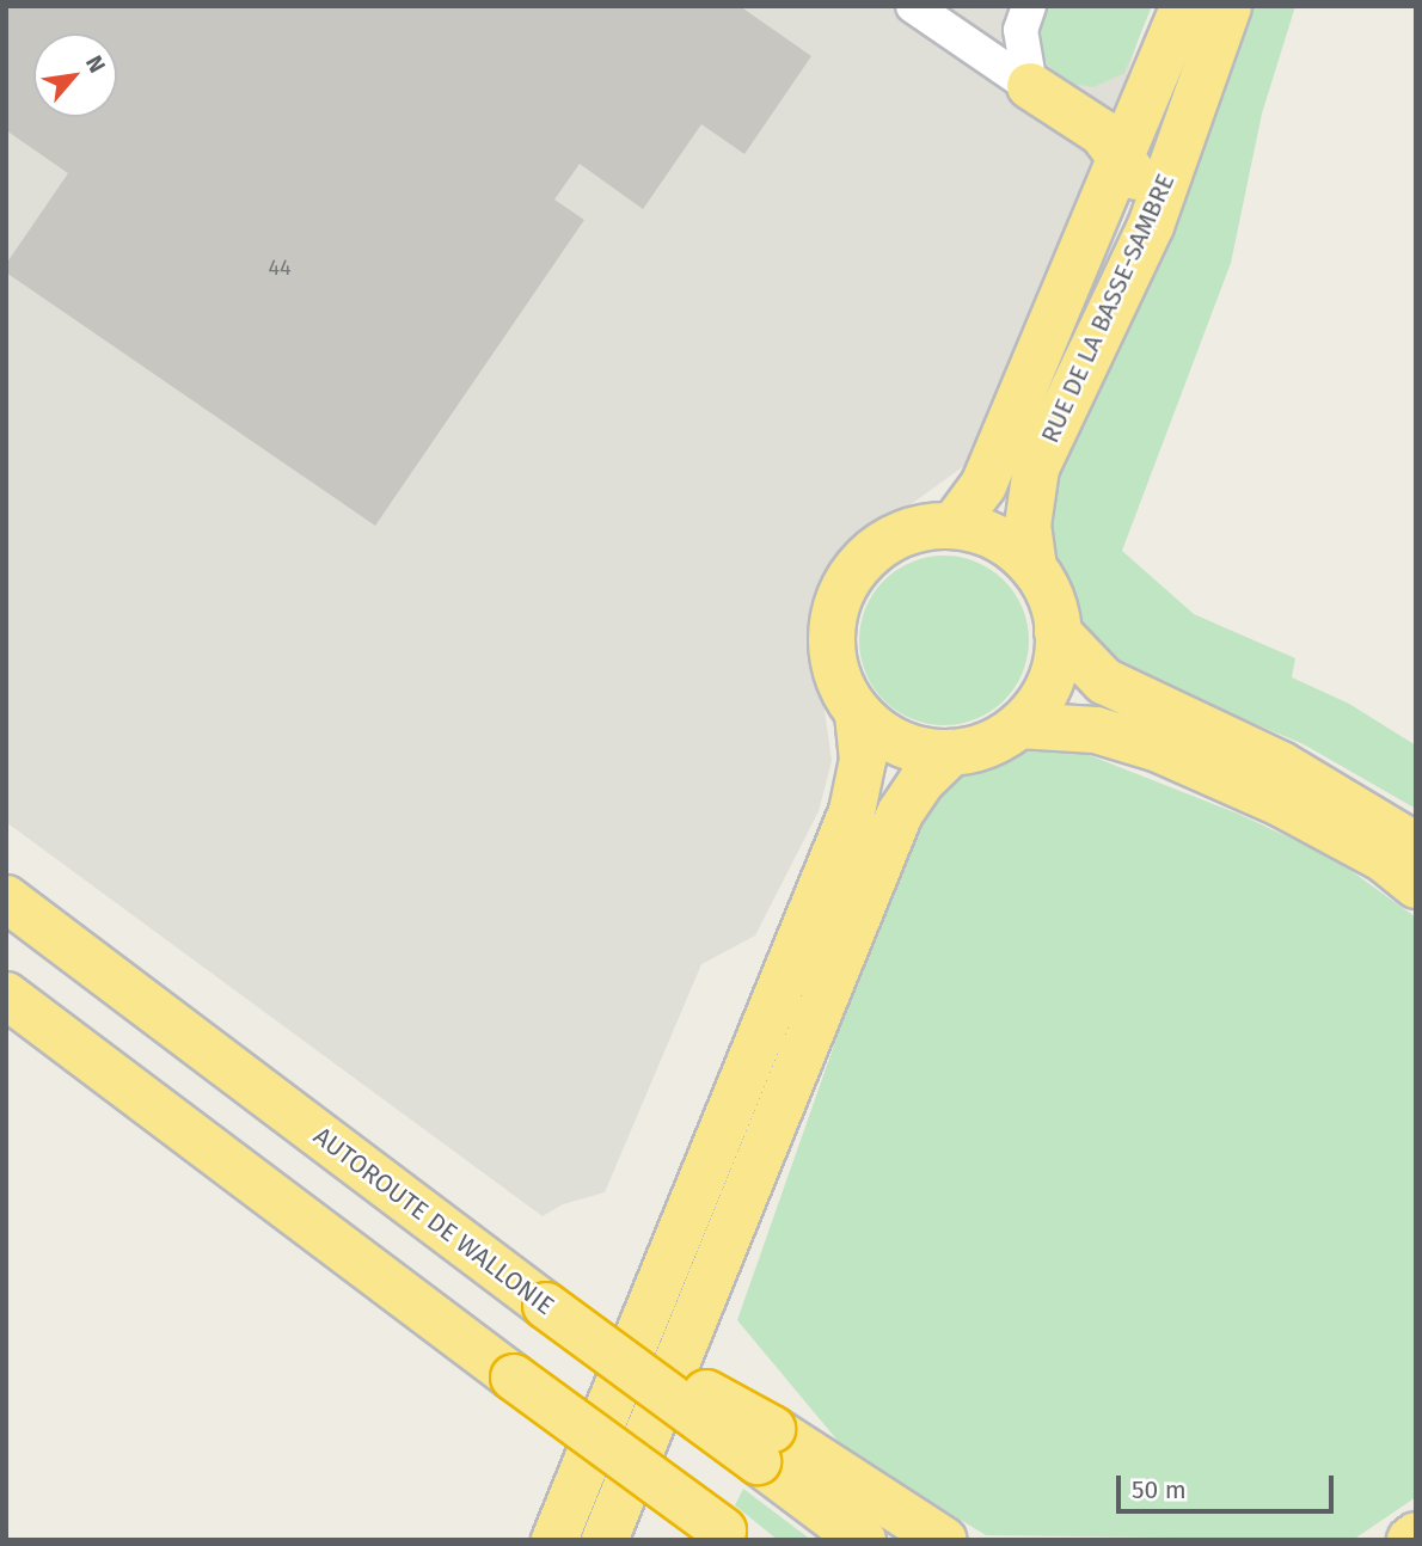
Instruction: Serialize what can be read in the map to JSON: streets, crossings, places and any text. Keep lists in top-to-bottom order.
{
  "streets": {
    "highway": ["RUE DE LA BASSE-SAMBRE", "AUTOROUTE DE WALLONIE"]
  },
  "house_numbers": ["44"],
  "scale_bar": "50 m",
  "north": "top right"
}
